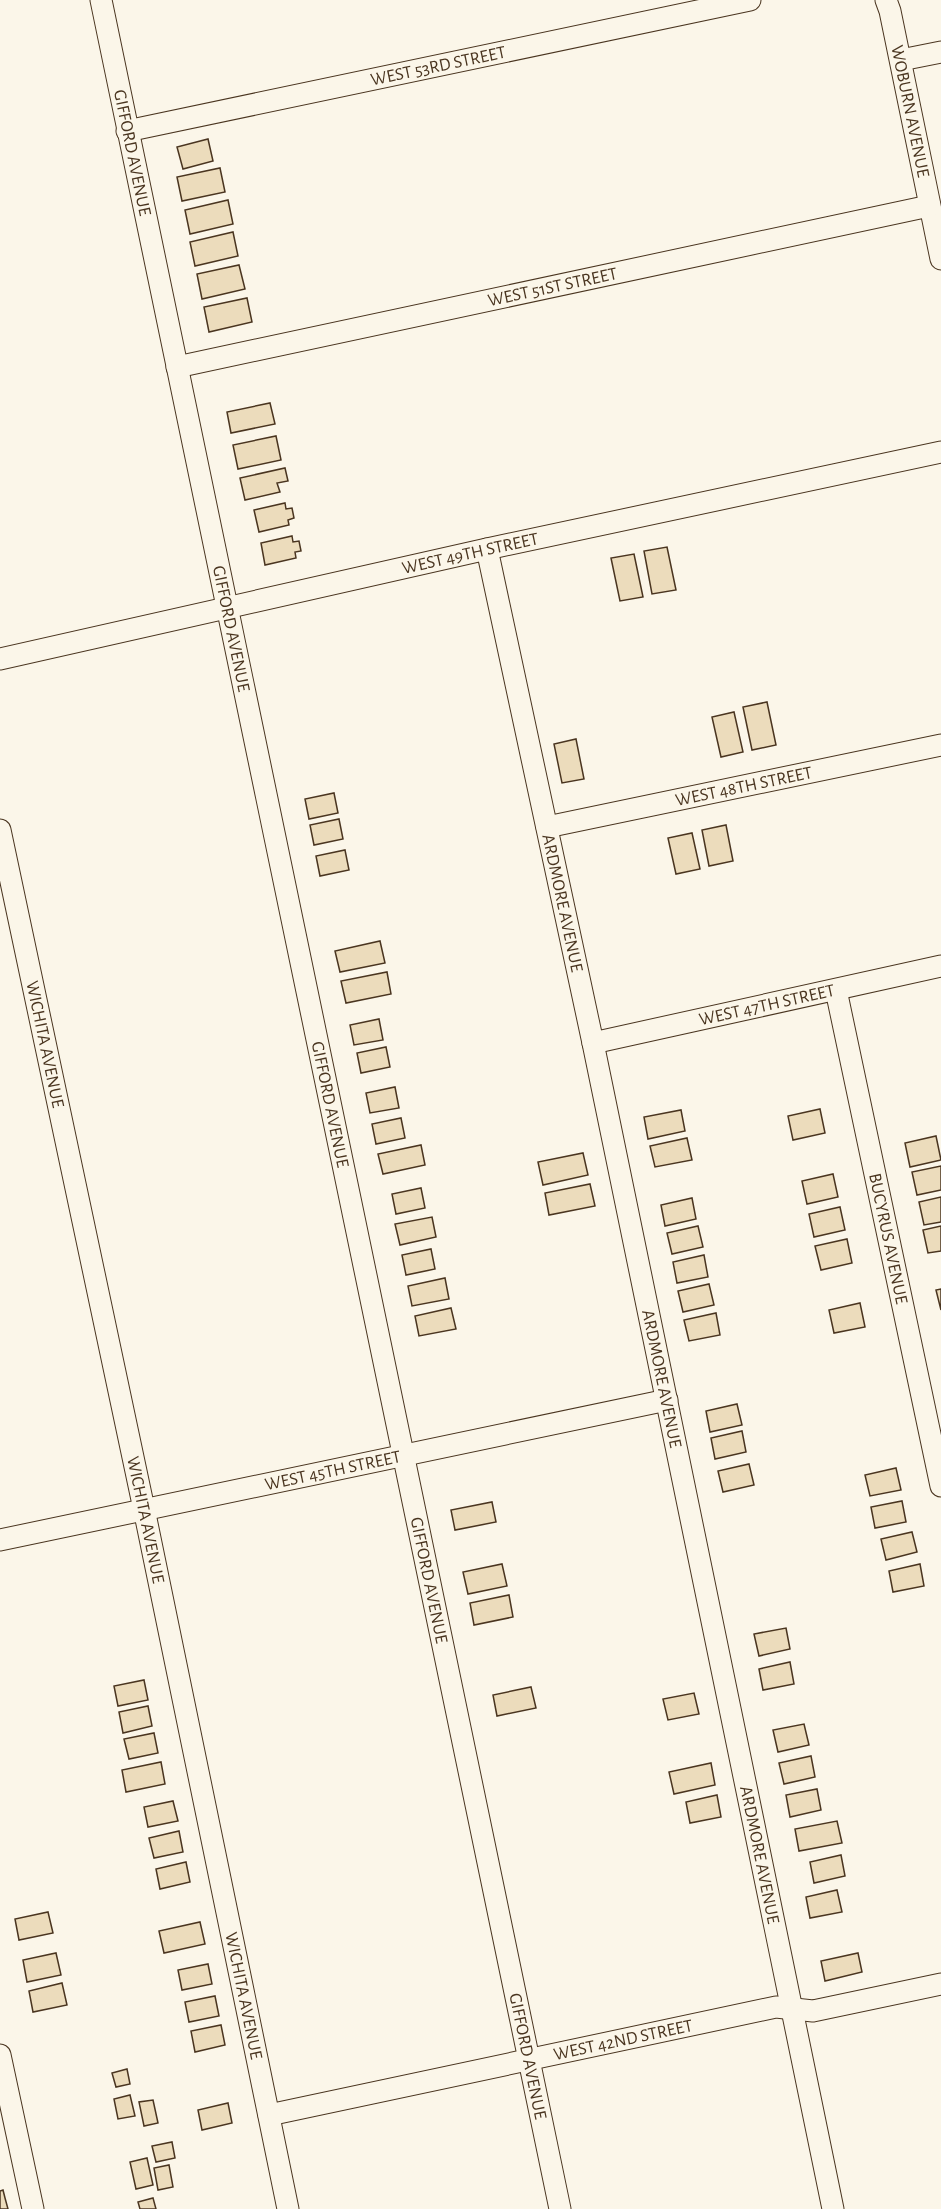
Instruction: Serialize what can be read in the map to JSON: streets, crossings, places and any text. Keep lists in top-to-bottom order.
{
  "streets": {
    "street": [
      "WEST 53RD STREET",
      "WOBURN AVENUE",
      "GIFFORD AVENUE",
      "WEST 51ST STREET",
      "WEST 49TH STREET",
      "WEST 48TH STREET",
      "ARDMORE AVENUE",
      "WEST 47TH STREET",
      "WICHITA AVENUE",
      "BUCYRUS AVENUE",
      "WEST 45TH STREET",
      "WEST 42ND STREET"
    ]
  },
  "crossings": [
    ["WEST 53RD STREET", "GIFFORD AVENUE"],
    ["WOBURN AVENUE", "WEST 51ST STREET"],
    ["GIFFORD AVENUE", "WEST 51ST STREET"],
    ["GIFFORD AVENUE", "WEST 49TH STREET"],
    ["GIFFORD AVENUE", "WEST 45TH STREET"],
    ["GIFFORD AVENUE", "WEST 42ND STREET"],
    ["WEST 49TH STREET", "ARDMORE AVENUE"],
    ["WEST 48TH STREET", "ARDMORE AVENUE"],
    ["ARDMORE AVENUE", "WEST 47TH STREET"],
    ["ARDMORE AVENUE", "WEST 45TH STREET"],
    ["ARDMORE AVENUE", "WEST 42ND STREET"],
    ["WEST 47TH STREET", "BUCYRUS AVENUE"],
    ["WICHITA AVENUE", "WEST 45TH STREET"],
    ["WICHITA AVENUE", "WEST 42ND STREET"]
  ]
}
